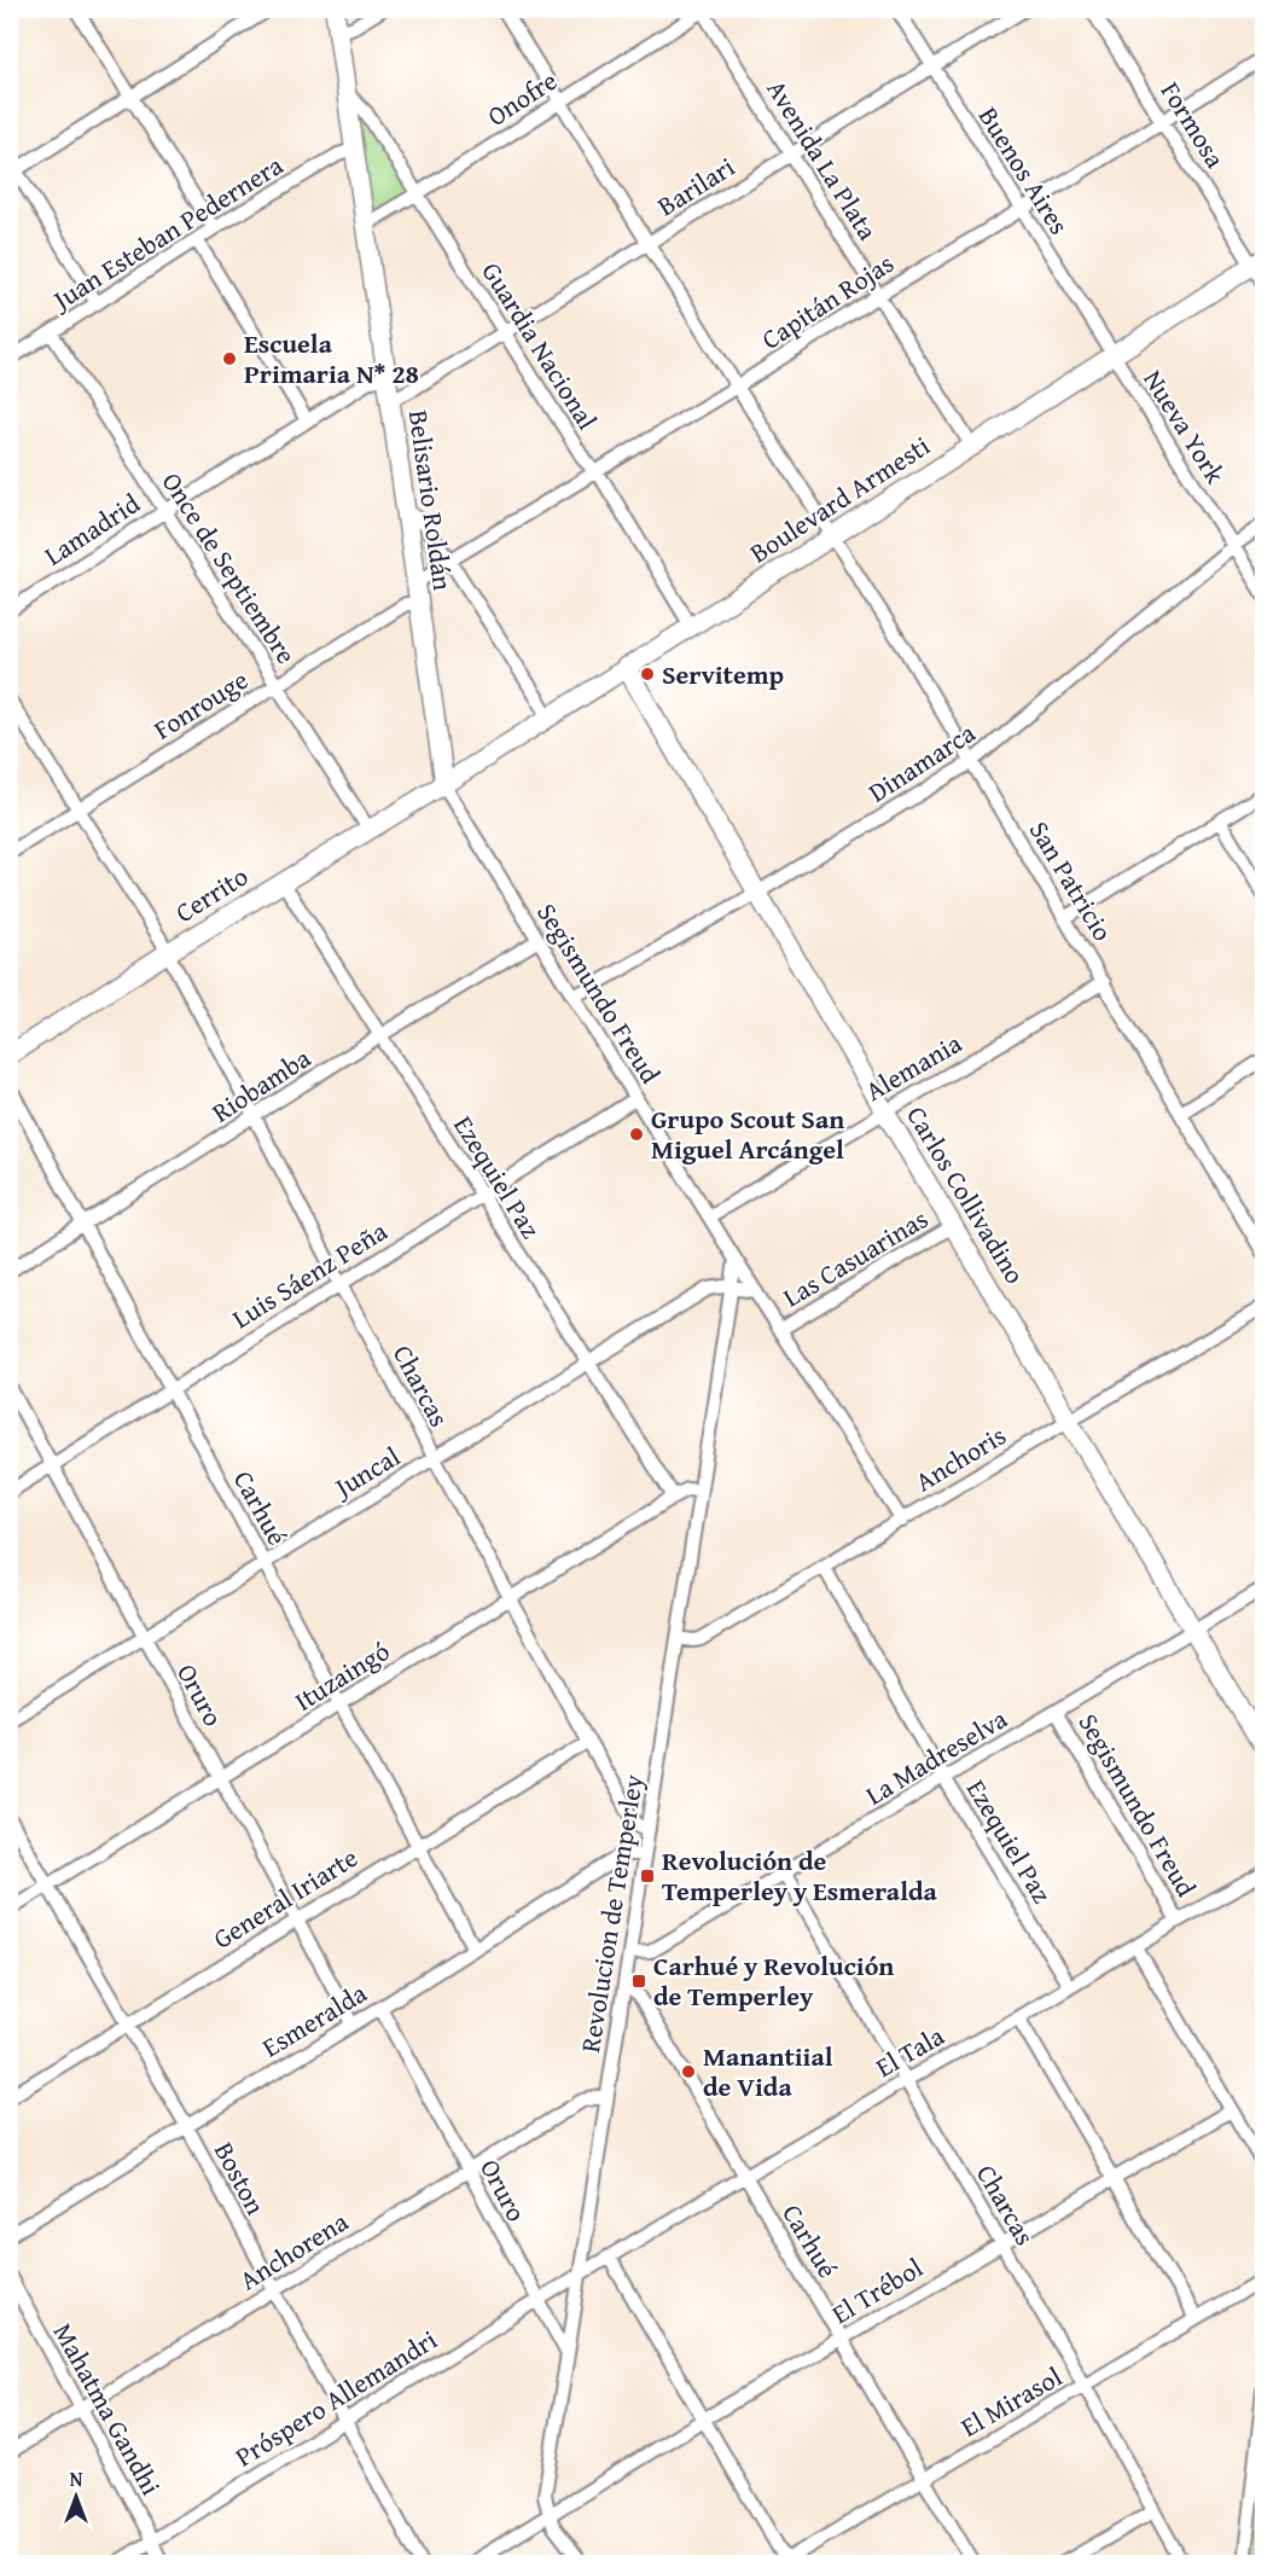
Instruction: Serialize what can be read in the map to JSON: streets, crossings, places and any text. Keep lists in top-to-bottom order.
{
  "streets": {
    "street": [
      "Onofre",
      "Formosa",
      "Avenida La Plata",
      "Buenos Aires",
      "Barilari",
      "Juan Esteban Pedernera",
      "Capitán Rojas",
      "Guardia Nacional",
      "Nueva York",
      "Boulevard Armesti",
      "Belisario Roldán",
      "Lamadrid",
      "Once de Septiembre",
      "Fonrouge",
      "Dinamarca",
      "San Patricio",
      "Cerrito",
      "Segismundo Freud",
      "Alemania",
      "Riobamba",
      "Ezequiel Paz",
      "Carlos Collivadino",
      "Las Casuarinas",
      "Luis Sáenz Peña",
      "Charcas",
      "Anchoris",
      "Juncal",
      "Carhué",
      "Ituzaingó",
      "Oruro",
      "La Madreselva",
      "General Iriarte",
      "Revolucion de Temperley",
      "Esmeralda",
      "El Tala",
      "Boston",
      "Anchorena",
      "El Trébol",
      "Próspero Allemandri",
      "El Mirasol",
      "Mahatma Gandhi"
    ]
  },
  "crossings": [
    ["Onofre", "Avenida La Plata"],
    ["Onofre", "Guardia Nacional"],
    ["Onofre", "Belisario Roldán"],
    ["Onofre", "San Patricio"],
    ["Formosa", "Capitán Rojas"],
    ["Formosa", "Boulevard Armesti"],
    ["Avenida La Plata", "Barilari"],
    ["Avenida La Plata", "Capitán Rojas"],
    ["Avenida La Plata", "Boulevard Armesti"],
    ["Buenos Aires", "Barilari"],
    ["Buenos Aires", "Capitán Rojas"],
    ["Buenos Aires", "Nueva York"],
    ["Buenos Aires", "Boulevard Armesti"],
    ["Barilari", "Guardia Nacional"],
    ["Barilari", "Belisario Roldán"],
    ["Barilari", "San Patricio"],
    ["Juan Esteban Pedernera", "Belisario Roldán"],
    ["Juan Esteban Pedernera", "Once de Septiembre"],
    ["Capitán Rojas", "Guardia Nacional"],
    ["Capitán Rojas", "Belisario Roldán"],
    ["Capitán Rojas", "San Patricio"],
    ["Guardia Nacional", "Boulevard Armesti"],
    ["Guardia Nacional", "Belisario Roldán"],
    ["Nueva York", "Boulevard Armesti"],
    ["Nueva York", "Dinamarca"],
    ["Boulevard Armesti", "Belisario Roldán"],
    ["Boulevard Armesti", "San Patricio"],
    ["Boulevard Armesti", "Cerrito"],
    ["Boulevard Armesti", "Segismundo Freud"],
    ["Boulevard Armesti", "Carlos Collivadino"],
    ["Belisario Roldán", "Lamadrid"],
    ["Belisario Roldán", "Fonrouge"],
    ["Belisario Roldán", "Cerrito"],
    ["Belisario Roldán", "Segismundo Freud"],
    ["Lamadrid", "Once de Septiembre"],
    ["Once de Septiembre", "Fonrouge"],
    ["Once de Septiembre", "Cerrito"],
    ["Fonrouge", "Charcas"],
    ["Dinamarca", "San Patricio"],
    ["Dinamarca", "Segismundo Freud"],
    ["Dinamarca", "Carlos Collivadino"],
    ["San Patricio", "Alemania"],
    ["Cerrito", "Segismundo Freud"],
    ["Cerrito", "Ezequiel Paz"],
    ["Cerrito", "Charcas"],
    ["Segismundo Freud", "Alemania"],
    ["Segismundo Freud", "Riobamba"],
    ["Segismundo Freud", "Las Casuarinas"],
    ["Segismundo Freud", "Luis Sáenz Peña"],
    ["Segismundo Freud", "Anchoris"],
    ["Segismundo Freud", "Juncal"],
    ["Segismundo Freud", "La Madreselva"],
    ["Segismundo Freud", "Revolucion de Temperley"],
    ["Segismundo Freud", "El Tala"],
    ["Alemania", "Carlos Collivadino"],
    ["Riobamba", "Ezequiel Paz"],
    ["Riobamba", "Charcas"],
    ["Riobamba", "Carhué"],
    ["Ezequiel Paz", "Luis Sáenz Peña"],
    ["Ezequiel Paz", "Anchoris"],
    ["Ezequiel Paz", "Juncal"],
    ["Ezequiel Paz", "Ituzaingó"],
    ["Ezequiel Paz", "La Madreselva"],
    ["Ezequiel Paz", "El Tala"],
    ["Carlos Collivadino", "Las Casuarinas"],
    ["Carlos Collivadino", "Anchoris"],
    ["Carlos Collivadino", "La Madreselva"],
    ["Luis Sáenz Peña", "Charcas"],
    ["Luis Sáenz Peña", "Carhué"],
    ["Luis Sáenz Peña", "Oruro"],
    ["Charcas", "Juncal"],
    ["Charcas", "Ituzaingó"],
    ["Charcas", "La Madreselva"],
    ["Charcas", "General Iriarte"],
    ["Charcas", "Revolucion de Temperley"],
    ["Charcas", "El Tala"],
    ["Charcas", "El Trébol"],
    ["Charcas", "El Mirasol"],
    ["Anchoris", "Revolucion de Temperley"],
    ["Juncal", "Carhué"],
    ["Juncal", "Oruro"],
    ["Juncal", "Revolucion de Temperley"],
    ["Carhué", "Ituzaingó"],
    ["Carhué", "General Iriarte"],
    ["Carhué", "Revolucion de Temperley"],
    ["Carhué", "Esmeralda"],
    ["Carhué", "El Tala"],
    ["Carhué", "El Trébol"],
    ["Carhué", "El Mirasol"],
    ["Ituzaingó", "Oruro"],
    ["Ituzaingó", "Revolucion de Temperley"],
    ["Ituzaingó", "Boston"],
    ["Oruro", "General Iriarte"],
    ["Oruro", "Revolucion de Temperley"],
    ["Oruro", "Esmeralda"],
    ["Oruro", "Anchorena"],
    ["Oruro", "Próspero Allemandri"],
    ["La Madreselva", "Revolucion de Temperley"],
    ["General Iriarte", "Boston"],
    ["Revolucion de Temperley", "Esmeralda"],
    ["Revolucion de Temperley", "El Tala"],
    ["Revolucion de Temperley", "Anchorena"],
    ["Revolucion de Temperley", "El Trébol"],
    ["Revolucion de Temperley", "Próspero Allemandri"],
    ["Esmeralda", "Boston"],
    ["El Tala", "Próspero Allemandri"],
    ["Boston", "Anchorena"],
    ["Boston", "Próspero Allemandri"],
    ["Anchorena", "Mahatma Gandhi"],
    ["Próspero Allemandri", "Mahatma Gandhi"]
  ],
  "places": {
    "other": [
      "Escuela Primaria N* 28",
      "Servitemp",
      "Grupo Scout San Miguel Arcángel",
      "Manantiial de Vida"
    ],
    "transit": ["Revolución de Temperley y Esmeralda", "Carhué y Revolución de Temperley"]
  },
  "north": "top"
}
